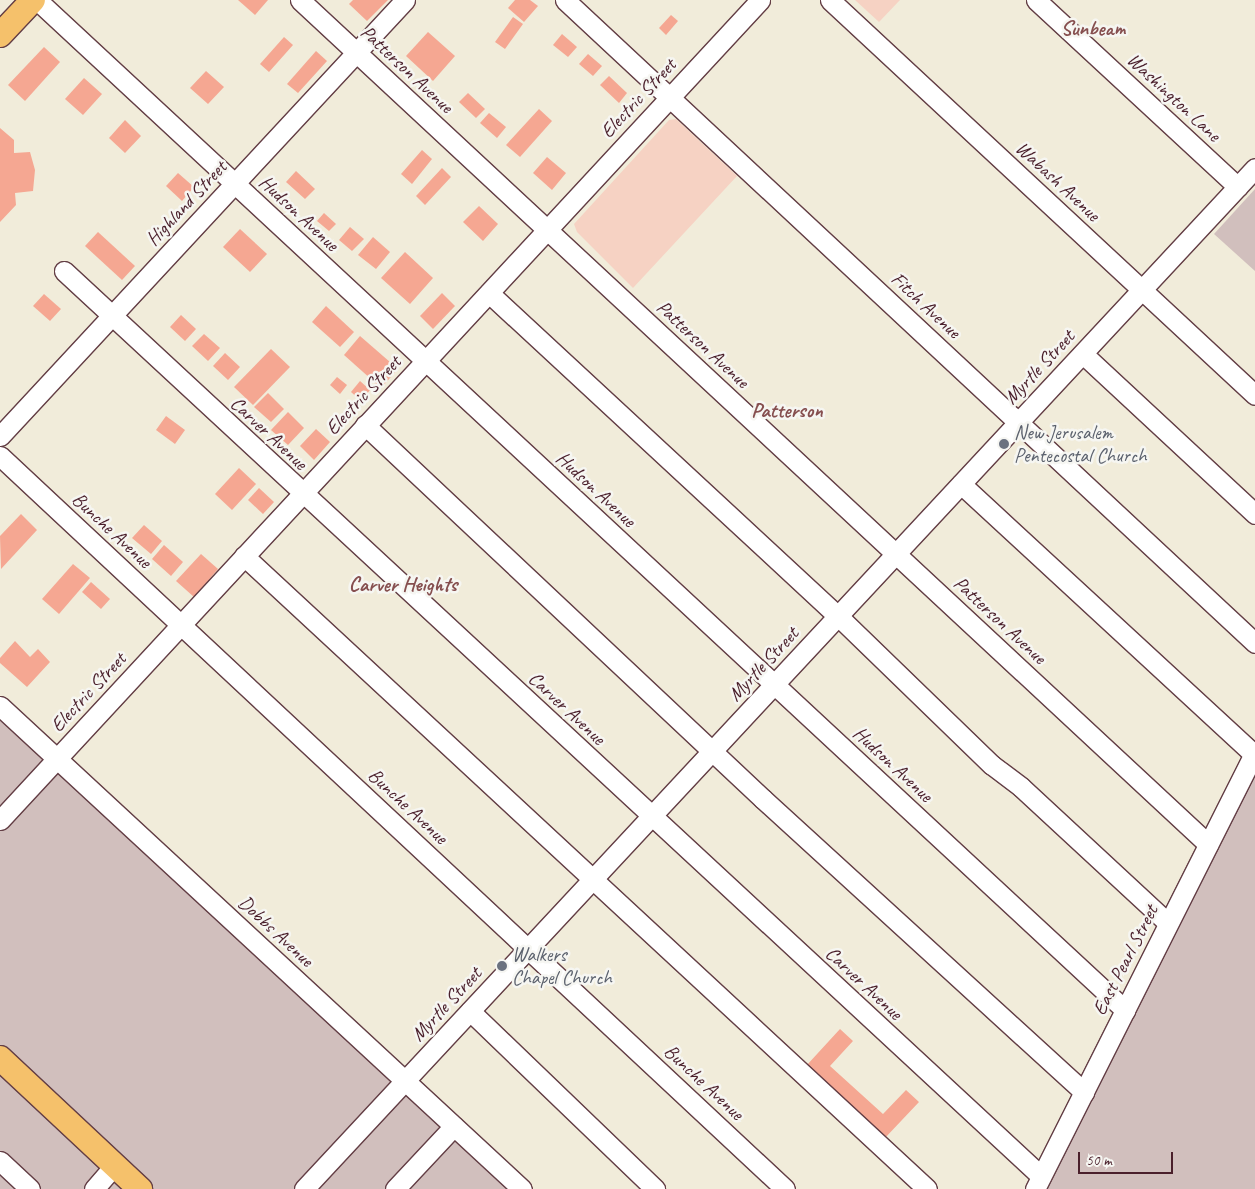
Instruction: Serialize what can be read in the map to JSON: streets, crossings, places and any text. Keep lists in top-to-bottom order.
{
  "streets": {
    "street": [
      "Patterson Avenue",
      "Washington Lane",
      "Electric Street",
      "Wabash Avenue",
      "Highland Street",
      "Hudson Avenue",
      "Fitch Avenue",
      "Myrtle Street",
      "Carver Avenue",
      "Bunche Avenue",
      "Dobbs Avenue",
      "East Pearl Street"
    ]
  },
  "crossings": [
    ["Patterson Avenue", "Electric Street"],
    ["Patterson Avenue", "Highland Street"],
    ["Patterson Avenue", "Myrtle Street"],
    ["Patterson Avenue", "East Pearl Street"],
    ["Washington Lane", "Myrtle Street"],
    ["Electric Street", "Hudson Avenue"],
    ["Electric Street", "Fitch Avenue"],
    ["Electric Street", "Carver Avenue"],
    ["Electric Street", "Bunche Avenue"],
    ["Electric Street", "Dobbs Avenue"],
    ["Wabash Avenue", "Myrtle Street"],
    ["Highland Street", "Hudson Avenue"],
    ["Highland Street", "Carver Avenue"],
    ["Hudson Avenue", "Myrtle Street"],
    ["Hudson Avenue", "East Pearl Street"],
    ["Fitch Avenue", "Myrtle Street"],
    ["Myrtle Street", "Carver Avenue"],
    ["Myrtle Street", "Bunche Avenue"],
    ["Myrtle Street", "Dobbs Avenue"],
    ["Carver Avenue", "East Pearl Street"]
  ],
  "districts": ["Sunbeam", "Patterson", "Carver Heights"],
  "places": ["New Jerusalem Pentecostal Church", "Walkers Chapel Church"],
  "scale_bar": "50 m"
}
